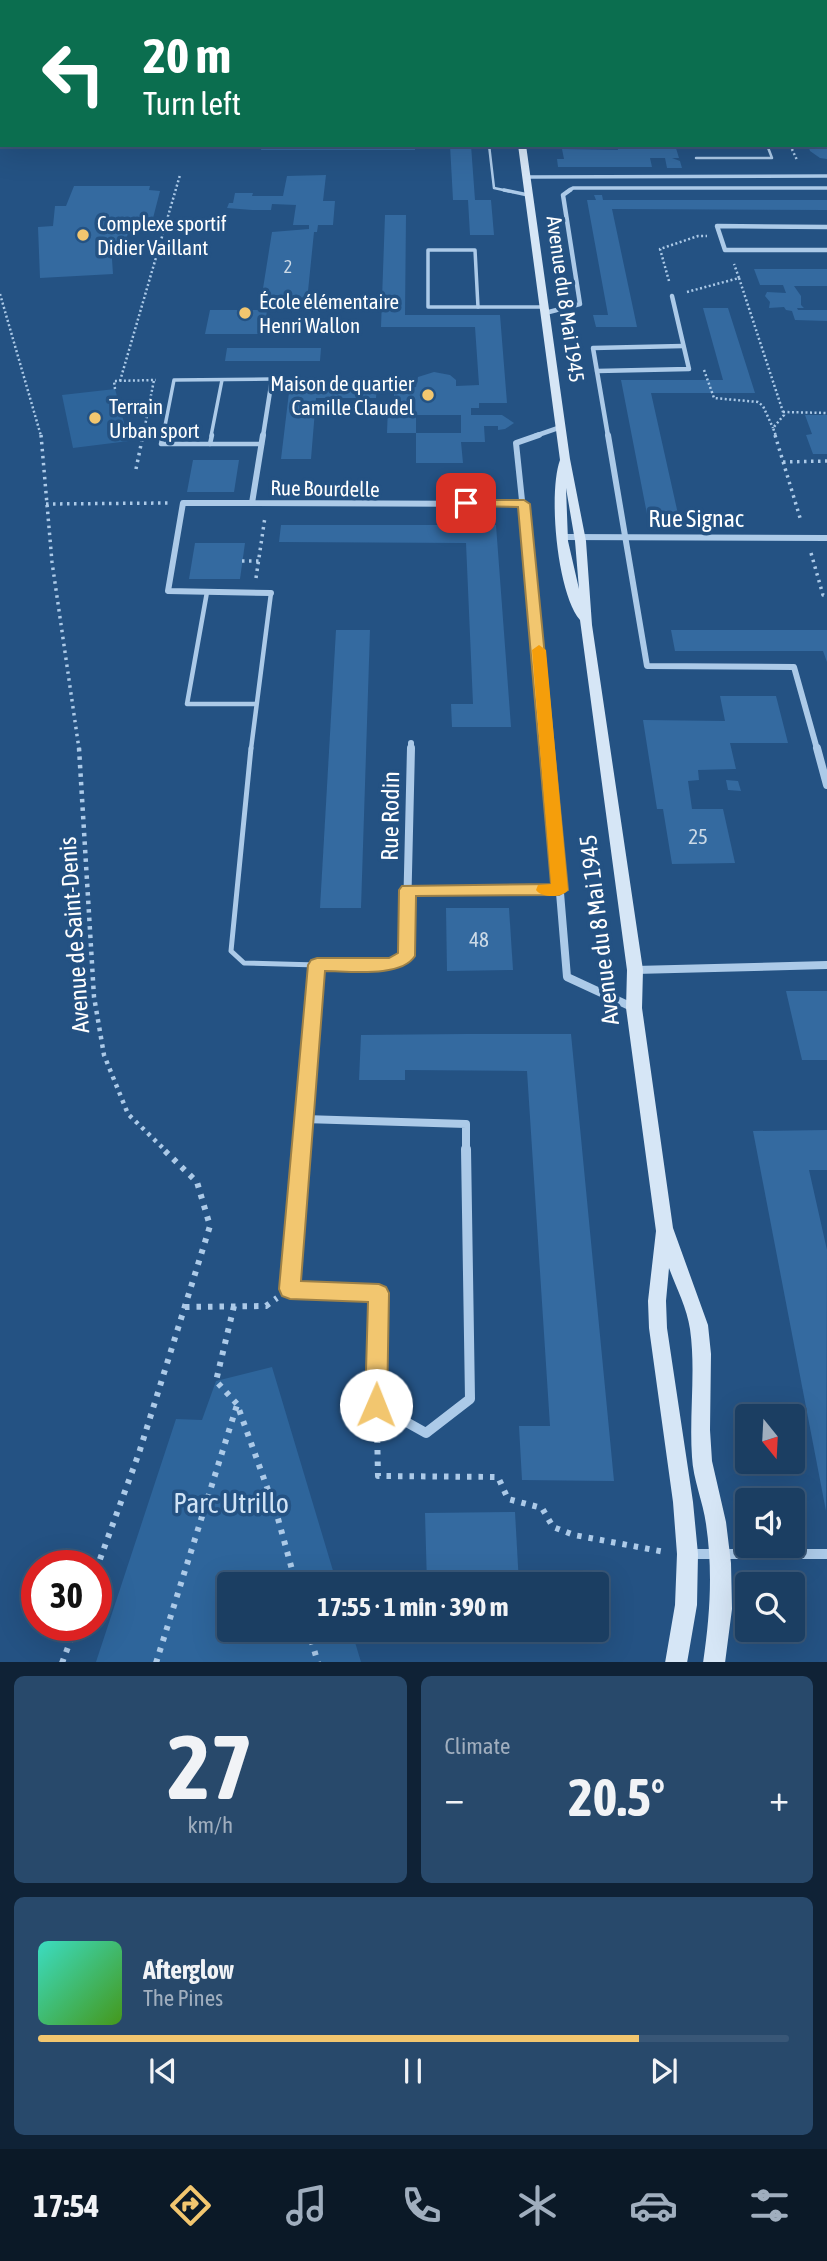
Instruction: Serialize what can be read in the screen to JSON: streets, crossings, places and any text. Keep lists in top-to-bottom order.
{
  "streets": {
    "main road": ["Avenue du 8 Mai 1945"],
    "street": ["Rue Bourdelle", "Rue Signac", "Rue Rodin"],
    "path": ["Avenue de Saint-Denis"]
  },
  "crossings": [
    ["Avenue du 8 Mai 1945", "Rue Signac"]
  ],
  "parks": ["Parc Utrillo"],
  "places": [
    "Complexe sportif Didier Vaillant",
    "École élémentaire Henri Wallon",
    "Maison de quartier Camille Claudel",
    "Terrain Urban sport"
  ],
  "house_numbers": ["2", "25", "48"],
  "north": "bottom",
  "page": {
    "turn": ["20 m", "Turn left"],
    "limit": "30",
    "trip": "17:55 · 1 min · 390 m",
    "tile": [
      ["27", "km/h"],
      "Climate"
    ],
    "heat": ["−", "20.5°", "+"],
    "song": ["Afterglow", "The Pines"],
    "tabs": "17:54"
  }
}
